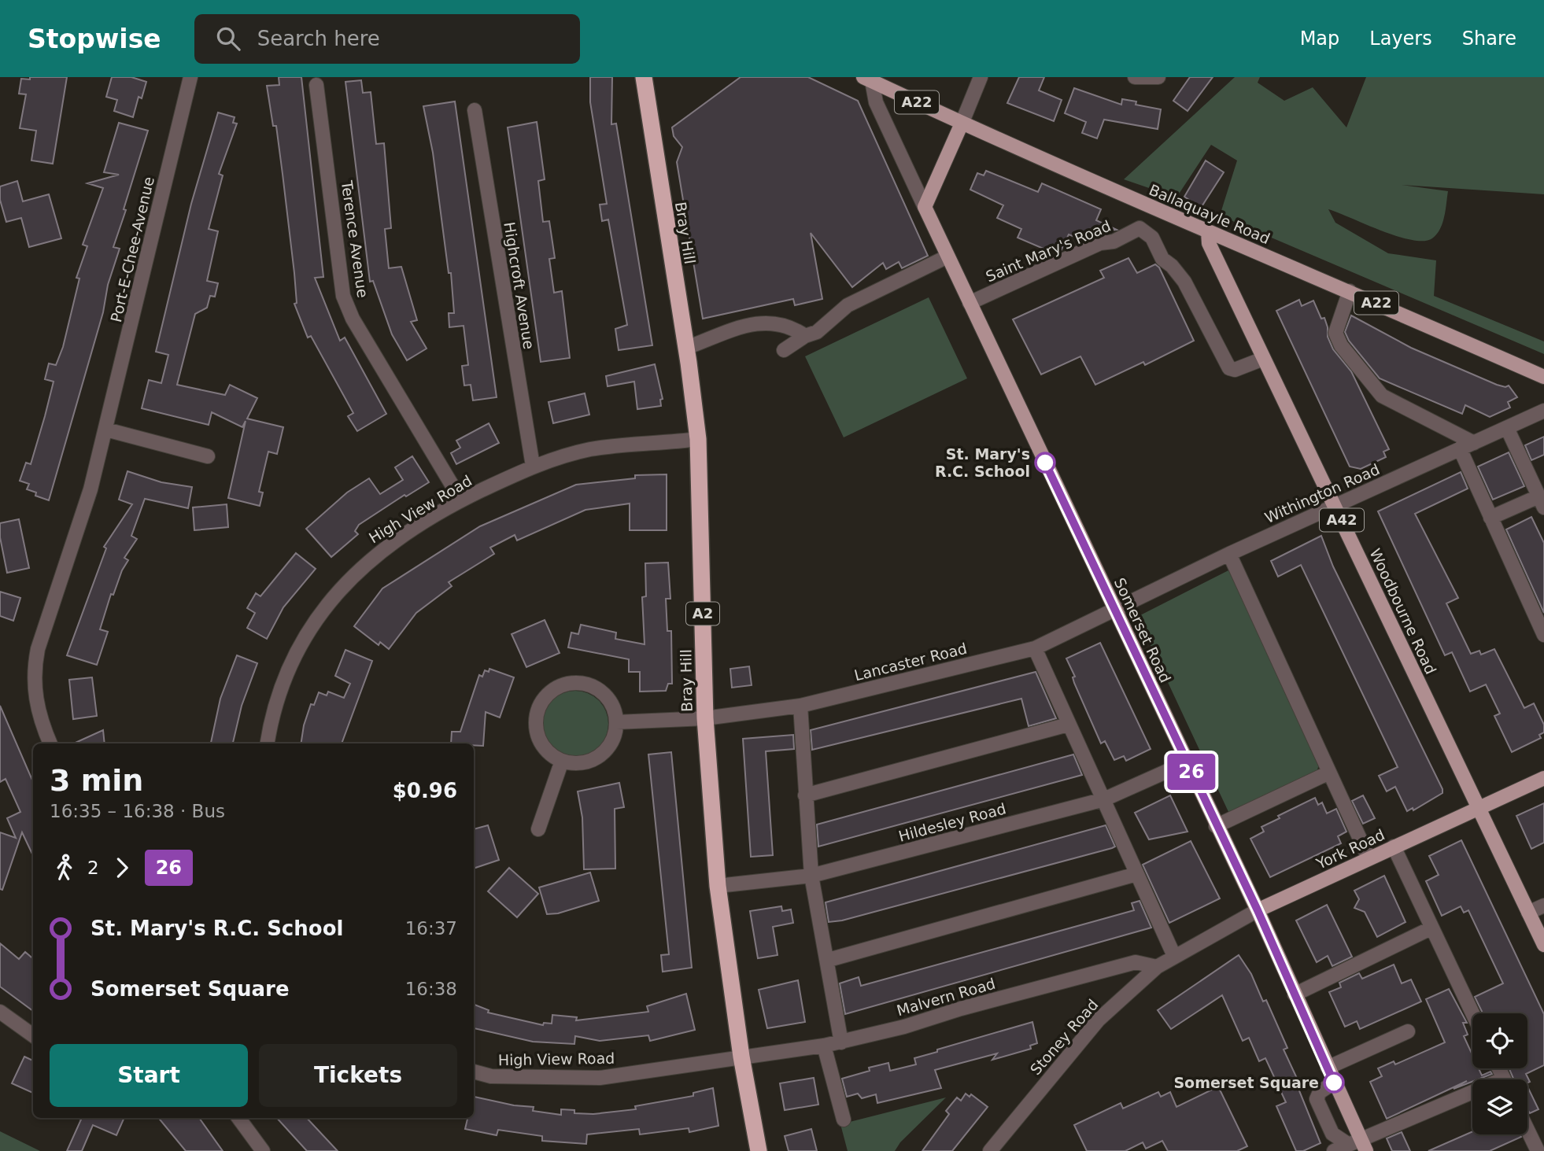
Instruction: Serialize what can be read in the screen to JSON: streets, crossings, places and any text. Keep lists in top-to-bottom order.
{
  "streets": {
    "highway": ["Bray Hill", "A2"],
    "main road": [
      "A22",
      "Ballaquayle Road",
      "A42",
      "Woodbourne Road",
      "Somerset Road",
      "York Road"
    ],
    "street": [
      "Terence Avenue",
      "Port-E-Chee-Avenue",
      "Saint Mary's Road",
      "Highcroft Avenue",
      "Withington Road",
      "High View Road",
      "Lancaster Road",
      "Hildesley Road",
      "Malvern Road",
      "Stoney Road"
    ]
  },
  "crossings": [
    ["Ballaquayle Road", "Woodbourne Road"],
    ["Bray Hill", "High View Road"],
    ["Bray Hill", "Lancaster Road"],
    ["Bray Hill", "Hildesley Road"],
    ["Bray Hill", "Malvern Road"],
    ["Terence Avenue", "High View Road"],
    ["Saint Mary's Road", "Woodbourne Road"],
    ["Saint Mary's Road", "Somerset Road"],
    ["Highcroft Avenue", "High View Road"],
    ["Withington Road", "Woodbourne Road"],
    ["Withington Road", "Somerset Road"],
    ["Withington Road", "Lancaster Road"],
    ["High View Road", "Malvern Road"],
    ["Woodbourne Road", "York Road"],
    ["Somerset Road", "Lancaster Road"],
    ["Somerset Road", "Hildesley Road"],
    ["Somerset Road", "York Road"],
    ["York Road", "Stoney Road"],
    ["Malvern Road", "Stoney Road"]
  ],
  "places": ["St. Mary's R.C. School", "Somerset Square"],
  "lines": ["bus line 26"],
  "page": {
    "header": "Stopwise",
    "search": "Search here",
    "nav": ["Map", "Layers", "Share"],
    "on_map": "26",
    "heading": ["3 min", "16:35 – 16:38 · Bus", "$0.96"],
    "legs": ["2", "26"],
    "list": [
      {
        "name": "St. Mary's R.C. School",
        "value": "16:37"
      },
      {
        "name": "Somerset Square",
        "value": "16:38"
      }
    ],
    "buttons": ["Start", "Tickets"]
  }
}
